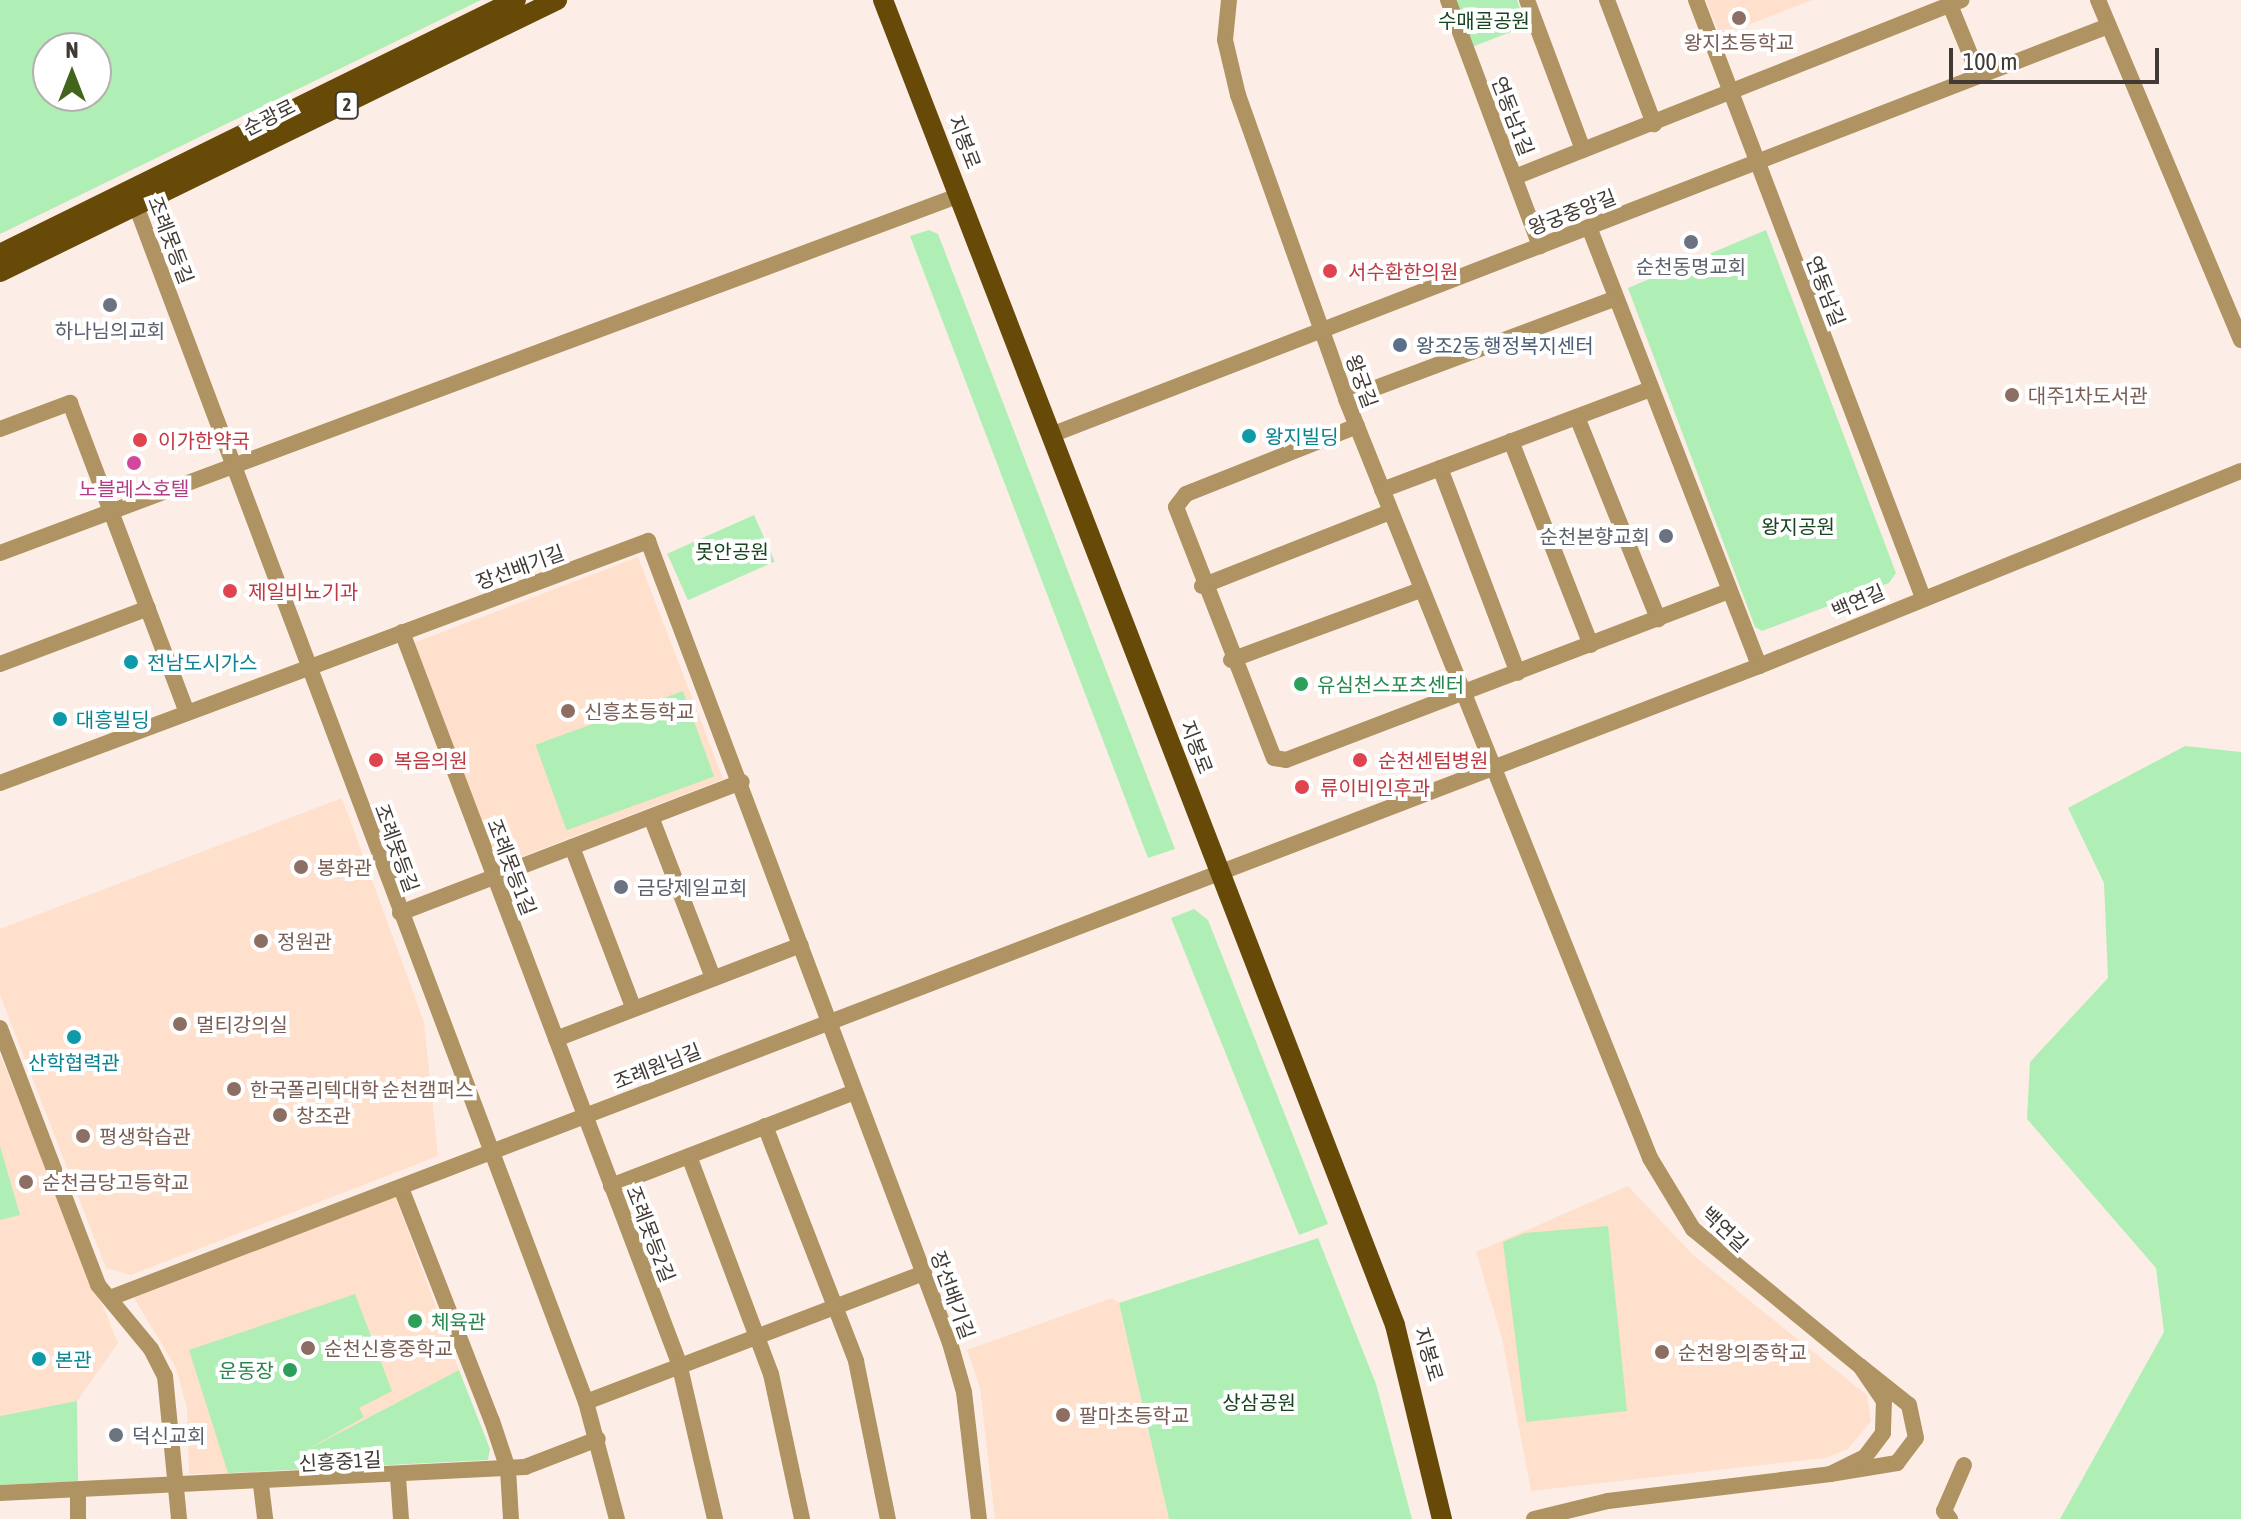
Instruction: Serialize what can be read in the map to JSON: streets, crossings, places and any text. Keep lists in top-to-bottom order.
{
  "streets": {
    "main road": ["2", "순광로", "지봉로"],
    "street": [
      "연동남1길",
      "왕궁중앙길",
      "조례못등길",
      "연동남길",
      "왕궁길",
      "장선배기길",
      "백연길",
      "조례못등1길",
      "조례원님길",
      "조례못등2길",
      "신흥중1길"
    ]
  },
  "crossings": [
    ["연동남1길", "왕궁중앙길"],
    ["순광로", "조례못등길"],
    ["지봉로", "왕궁중앙길"],
    ["지봉로", "백연길"],
    ["지봉로", "조례원님길"],
    ["왕궁중앙길", "연동남길"],
    ["왕궁중앙길", "왕궁길"],
    ["조례못등길", "장선배기길"],
    ["조례못등길", "조례원님길"],
    ["조례못등길", "신흥중1길"],
    ["연동남길", "백연길"],
    ["왕궁길", "백연길"],
    ["장선배기길", "조례못등1길"],
    ["장선배기길", "조례원님길"],
    ["백연길", "조례원님길"],
    ["조례못등1길", "조례원님길"],
    ["조례못등1길", "조례못등2길"],
    ["조례원님길", "조례못등2길"]
  ],
  "parks": [
    "수매골공원",
    "왕지공원",
    "못안공원",
    "상삼공원"
  ],
  "places": [
    "왕지초등학교",
    "순천동명교회",
    "서수환한의원",
    "하나님의교회",
    "왕조2동 행정복지센터",
    "대주1차도서관",
    "왕지빌딩",
    "이가한약국",
    "노블레스호텔",
    "순천본향교회",
    "제일비뇨기과",
    "전남도시가스",
    "유심천스포츠센터",
    "신흥초등학교",
    "대흥빌딩",
    "복음의원",
    "순천센텀병원",
    "류이비인후과",
    "봉화관",
    "금당제일교회",
    "정원관",
    "멀티강의실",
    "산학협력관",
    "한국폴리텍대학 순천캠퍼스",
    "창조관",
    "평생학습관",
    "순천금당고등학교",
    "체육관",
    "순천신흥중학교",
    "순천왕의중학교",
    "본관",
    "운동장",
    "팔마초등학교",
    "덕신교회"
  ],
  "scale_bar": "100 m",
  "north": "top"
}
